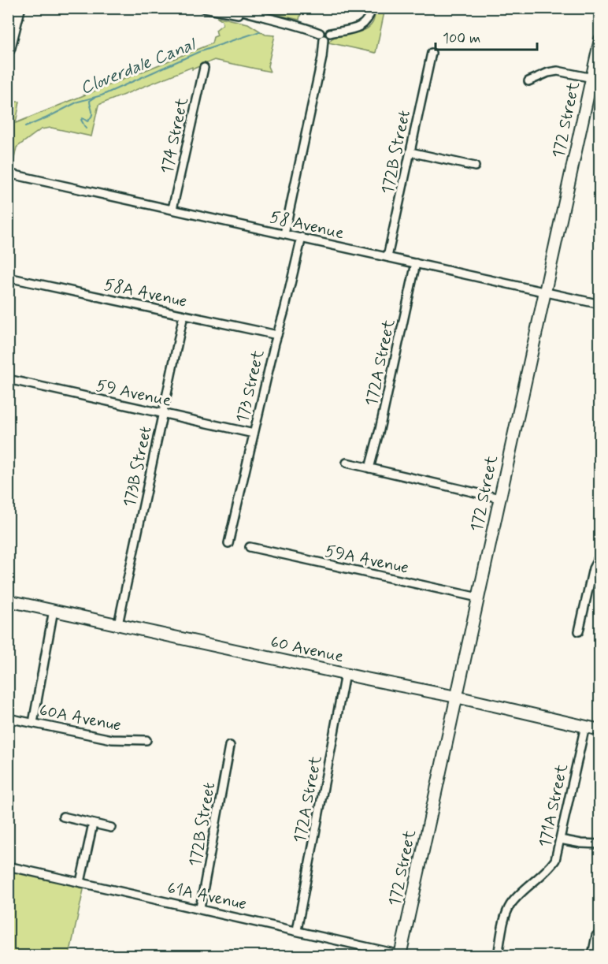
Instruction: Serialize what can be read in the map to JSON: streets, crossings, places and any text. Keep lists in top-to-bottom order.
{
  "streets": {
    "street": [
      "172 Street",
      "174 Street",
      "172B Street",
      "58 Avenue",
      "58A Avenue",
      "172A Street",
      "173 Street",
      "59 Avenue",
      "173B Street",
      "59A Avenue",
      "60 Avenue",
      "60A Avenue",
      "171A Street",
      "61A Avenue"
    ]
  },
  "crossings": [
    ["172 Street", "58 Avenue"],
    ["172 Street", "59A Avenue"],
    ["172 Street", "60 Avenue"],
    ["172 Street", "61A Avenue"],
    ["174 Street", "58 Avenue"],
    ["172B Street", "58 Avenue"],
    ["172B Street", "61A Avenue"],
    ["58 Avenue", "172A Street"],
    ["58 Avenue", "173 Street"],
    ["58A Avenue", "173 Street"],
    ["58A Avenue", "173B Street"],
    ["172A Street", "60 Avenue"],
    ["172A Street", "61A Avenue"],
    ["173 Street", "59 Avenue"],
    ["59 Avenue", "173B Street"],
    ["173B Street", "60 Avenue"],
    ["60 Avenue", "171A Street"]
  ],
  "water": ["Cloverdale Canal"],
  "scale_bar": "100 m"
}
